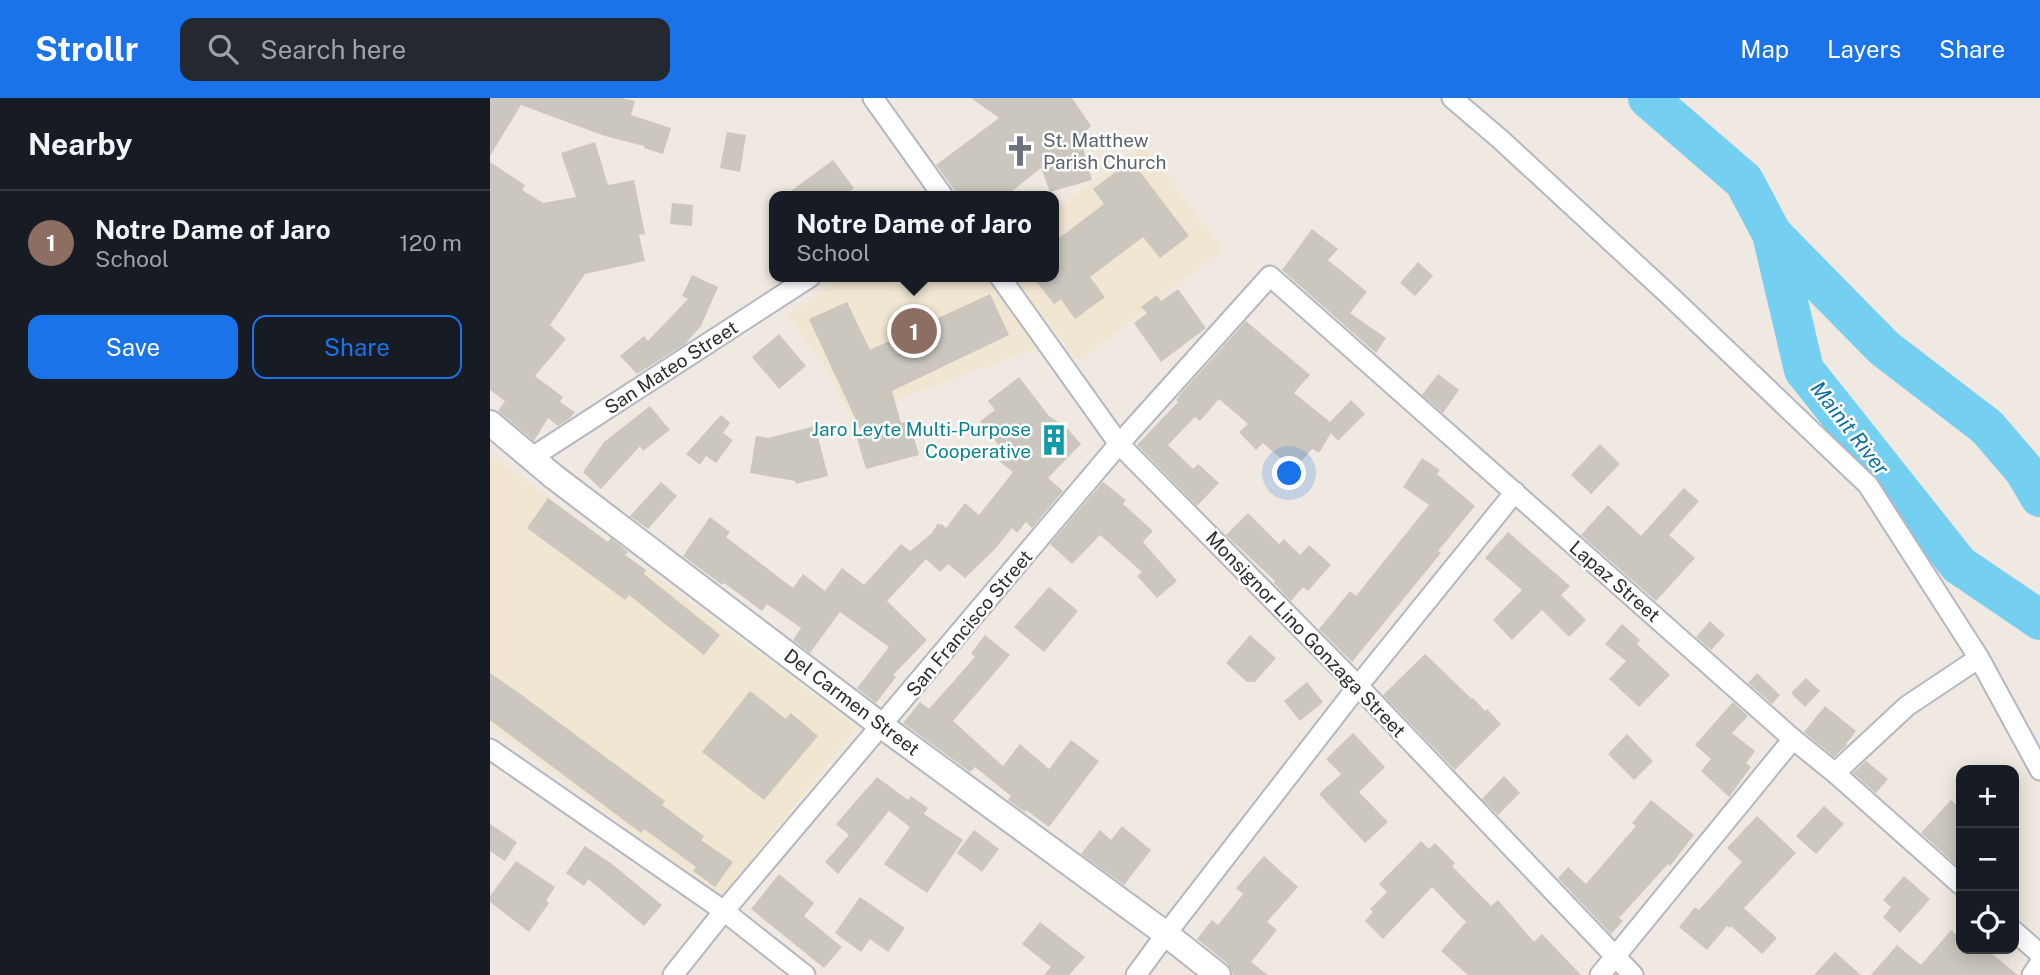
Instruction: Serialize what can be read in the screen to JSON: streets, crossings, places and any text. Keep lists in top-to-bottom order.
{
  "streets": {
    "street": [
      "San Mateo Street",
      "Lapaz Street",
      "San Francisco Street",
      "Monsignor Lino Gonzaga Street",
      "Del Carmen Street"
    ]
  },
  "crossings": [
    ["San Mateo Street", "Del Carmen Street"],
    ["Lapaz Street", "San Francisco Street"],
    ["San Francisco Street", "Monsignor Lino Gonzaga Street"],
    ["San Francisco Street", "Del Carmen Street"]
  ],
  "water": ["Mainit River"],
  "places": {
    "church": ["St. Matthew Parish Church"],
    "building": ["Jaro Leyte Multi-Purpose Cooperative"]
  },
  "page": {
    "header": "Strollr",
    "search": "Search here",
    "nav": ["Map", "Layers", "Share"],
    "heading": "Nearby",
    "list": [
      {
        "mark": "1",
        "name": "Notre Dame of Jaro",
        "note": "School",
        "value": "120 m"
      }
    ],
    "popup": ["Notre Dame of Jaro", "School"],
    "buttons": ["Save", "Share"],
    "pins": "1",
    "map_buttons": ["+", "−"]
  }
}
